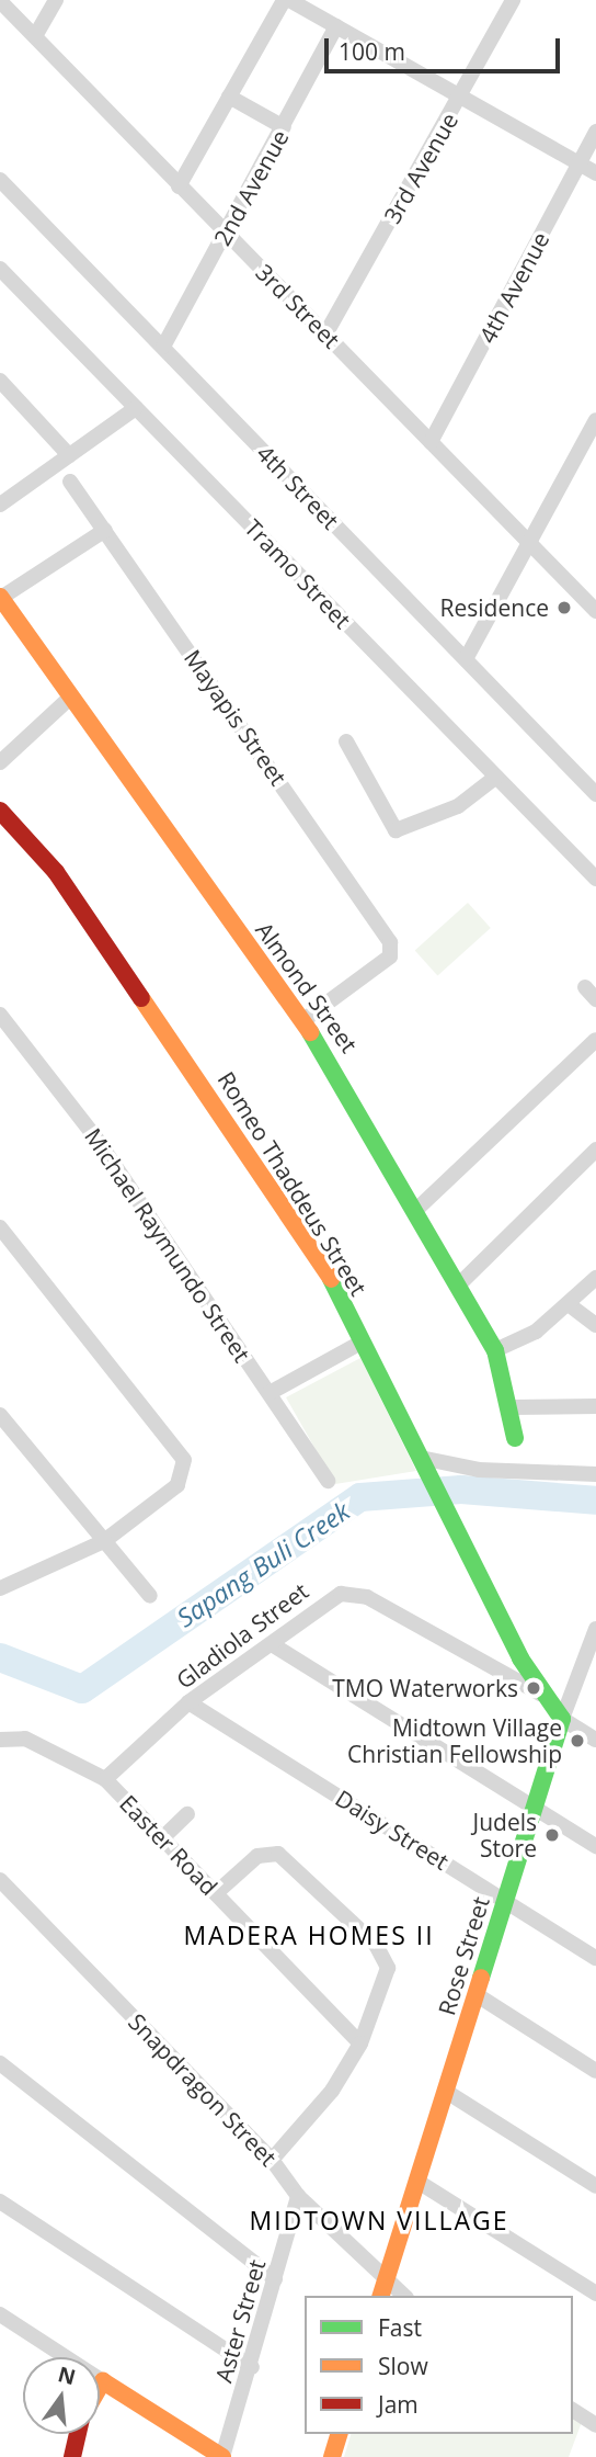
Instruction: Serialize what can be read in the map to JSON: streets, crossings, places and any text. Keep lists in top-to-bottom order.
{
  "streets": {
    "street": [
      "3rd Avenue",
      "2nd Avenue",
      "4th Avenue",
      "3rd Street",
      "4th Street",
      "Tramo Street",
      "Mayapis Street",
      "Almond Street",
      "Romeo Thaddeus Street",
      "Michael Raymundo Street",
      "Gladiola Street",
      "Daisy Street",
      "Easter Road",
      "Rose Street",
      "Snapdragon Street",
      "Aster Street"
    ]
  },
  "crossings": [
    ["3rd Avenue", "3rd Street"],
    ["2nd Avenue", "3rd Street"],
    ["2nd Avenue", "4th Street"],
    ["4th Avenue", "3rd Street"],
    ["Mayapis Street", "Almond Street"],
    ["Romeo Thaddeus Street", "Gladiola Street"],
    ["Gladiola Street", "Daisy Street"],
    ["Gladiola Street", "Easter Road"],
    ["Gladiola Street", "Rose Street"],
    ["Daisy Street", "Rose Street"],
    ["Rose Street", "Snapdragon Street"],
    ["Snapdragon Street", "Aster Street"]
  ],
  "districts": ["MADERA HOMES II", "MIDTOWN VILLAGE"],
  "water": ["Sapang Buli Creek"],
  "places": [
    "Residence",
    "TMO Waterworks",
    "Midtown Village Christian Fellowship",
    "Judels Store"
  ],
  "legend": ["Fast", "Slow", "Jam"],
  "scale_bar": "100 m",
  "north": "top"
}
